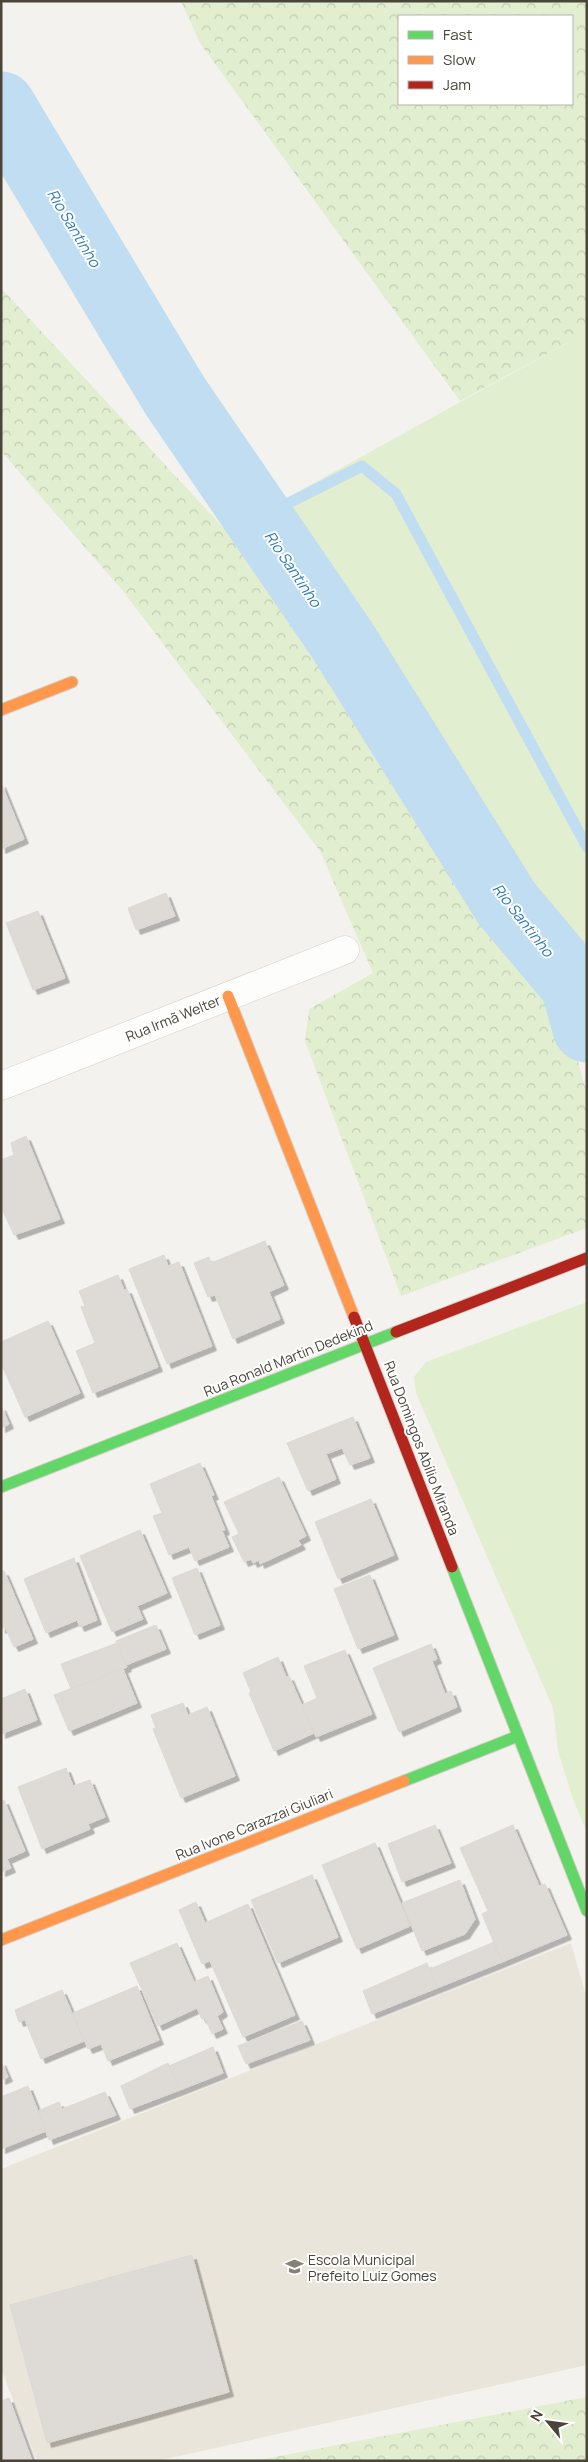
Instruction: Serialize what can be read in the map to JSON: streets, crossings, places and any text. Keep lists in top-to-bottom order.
{
  "streets": {
    "street": [
      "Rua Irmã Welter",
      "Rua Ronald Martin Dedekind",
      "Rua Domingos Abílio Miranda",
      "Rua Ivone Carazzai Giuliari"
    ]
  },
  "crossings": [
    ["Rua Irmã Welter", "Rua Domingos Abílio Miranda"],
    ["Rua Ronald Martin Dedekind", "Rua Domingos Abílio Miranda"],
    ["Rua Domingos Abílio Miranda", "Rua Ivone Carazzai Giuliari"]
  ],
  "water": ["Rio Santinho"],
  "places": {
    "school or university": ["Escola Municipal Prefeito Luiz Gomes"]
  },
  "legend": ["Fast", "Slow", "Jam"],
  "north": "top left"
}
